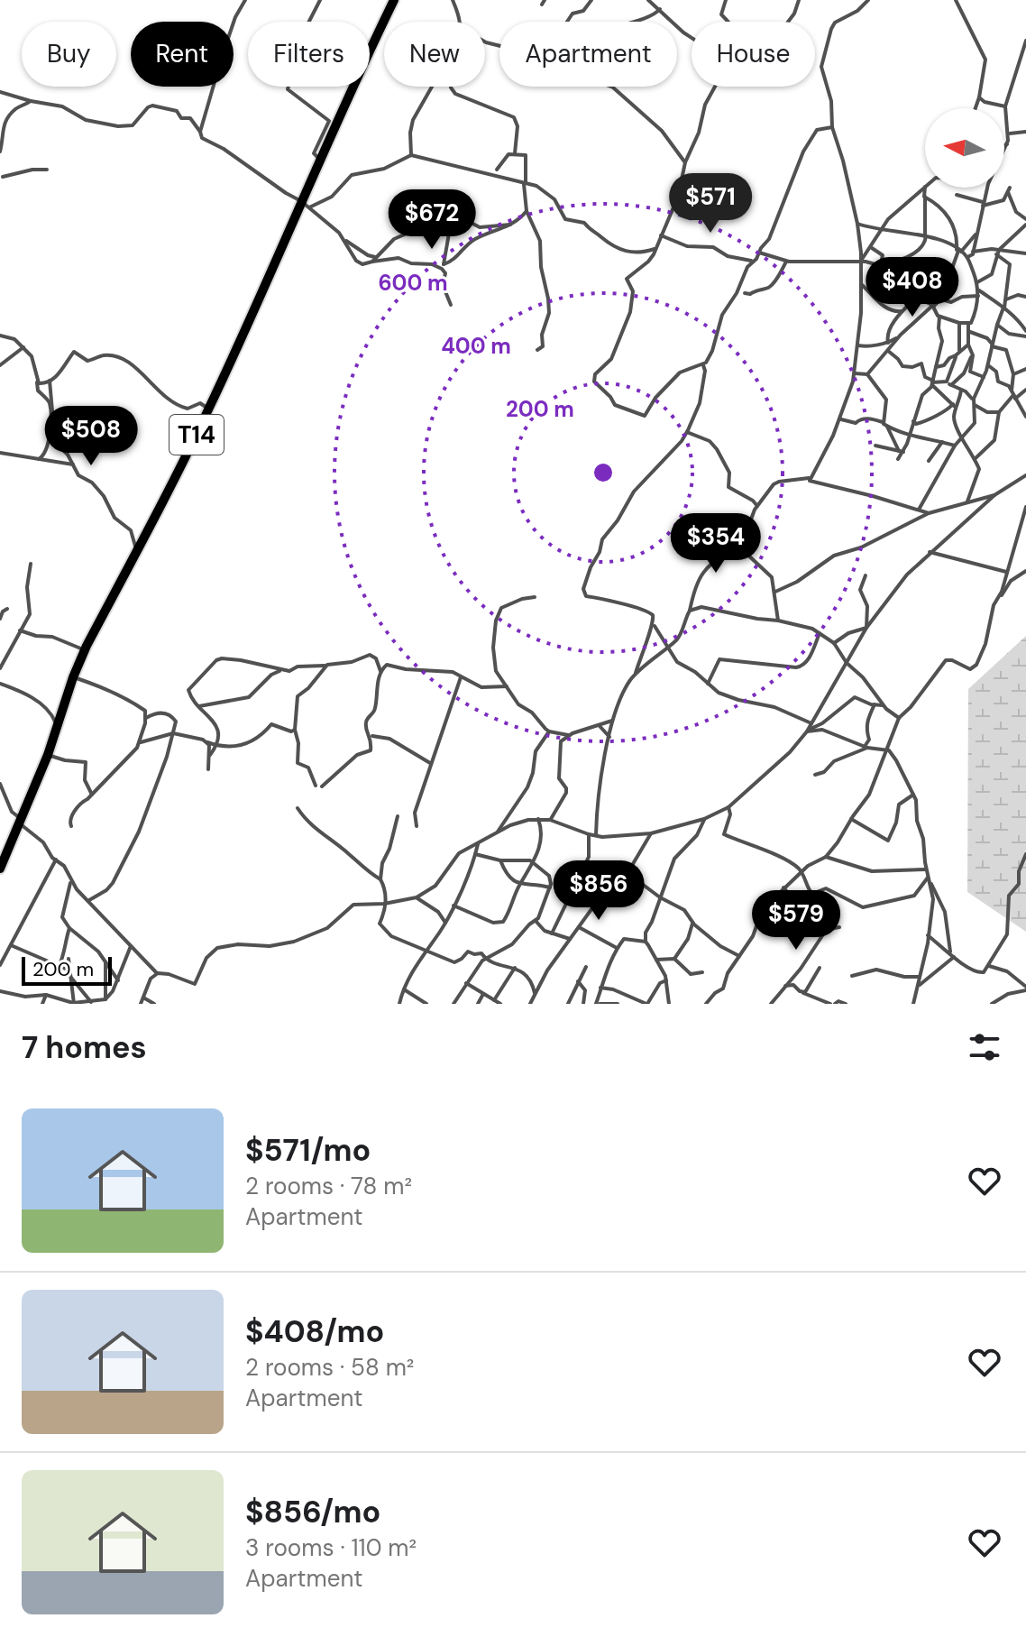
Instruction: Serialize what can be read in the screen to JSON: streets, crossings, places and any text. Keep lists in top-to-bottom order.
{
  "streets": {
    "highway": ["T14"]
  },
  "scale_bar": "200 m",
  "north": "left",
  "page": {
    "chip": [
      "Buy",
      "Rent",
      "Filters",
      "New",
      "Apartment",
      "House"
    ],
    "price": [
      "$571",
      "$672",
      "$408",
      "$508",
      "$354",
      "$856",
      "$579"
    ],
    "scale": "200 m",
    "heading": "7 homes",
    "list": [
      {
        "name": "$571/mo",
        "note": "2 rooms · 78 m² · Apartment"
      },
      {
        "name": "$408/mo",
        "note": "2 rooms · 58 m² · Apartment"
      },
      {
        "name": "$856/mo",
        "note": "3 rooms · 110 m² · Apartment"
      }
    ]
  },
  "rings": ["600 m", "400 m", "200 m"]
}
